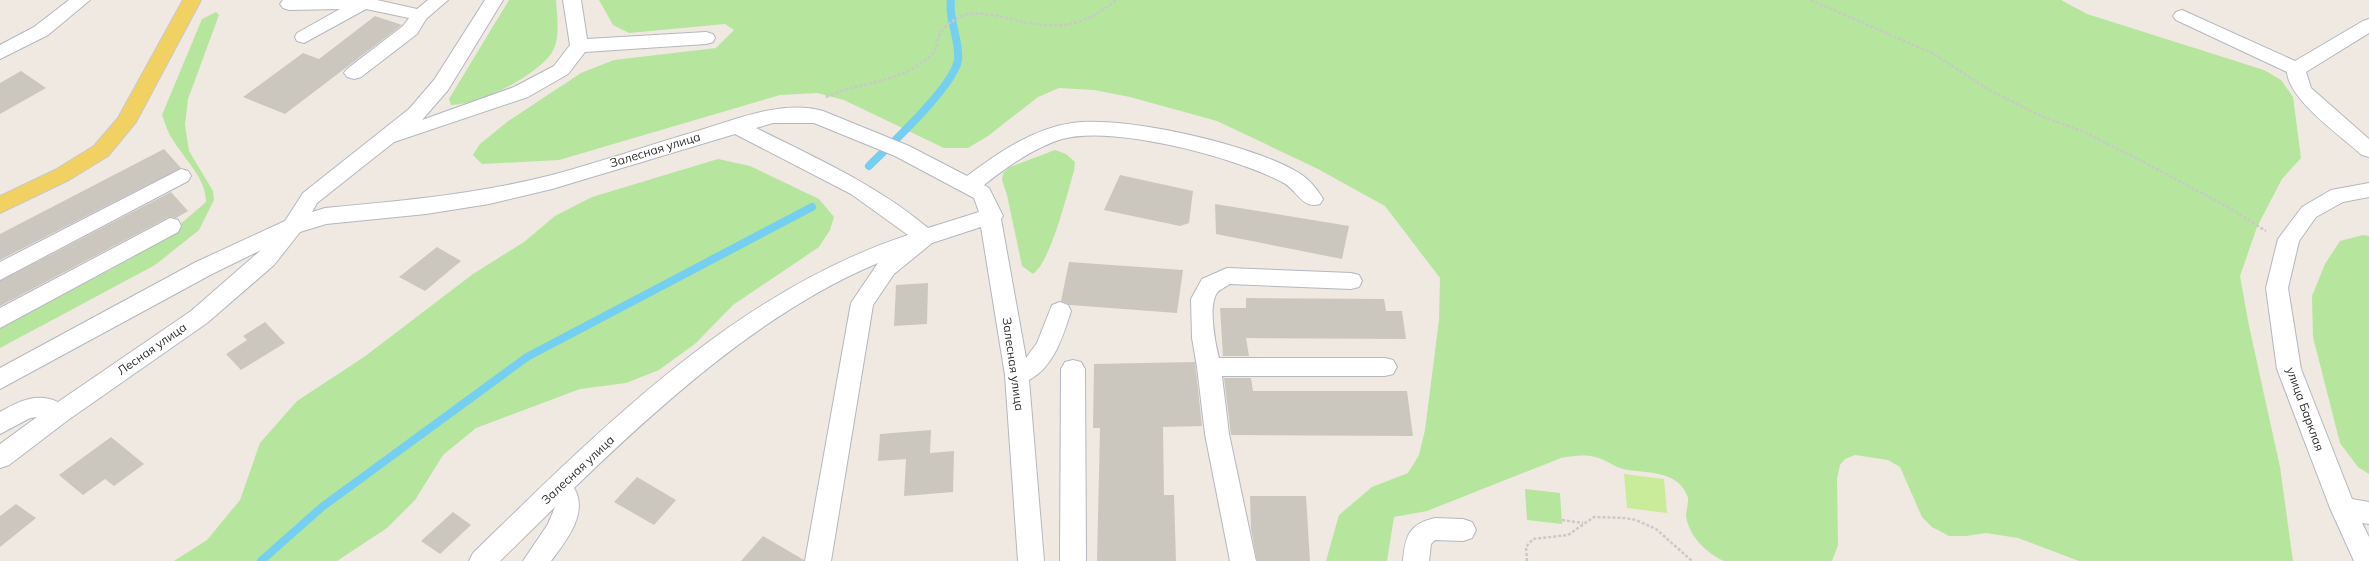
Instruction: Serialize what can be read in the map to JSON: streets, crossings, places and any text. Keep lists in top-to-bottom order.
{
  "streets": {
    "street": ["Залесная улица", "Лесная улица", "улица Барклая"]
  },
  "crossings": [
    ["Залесная улица", "Лесная улица"]
  ]
}
